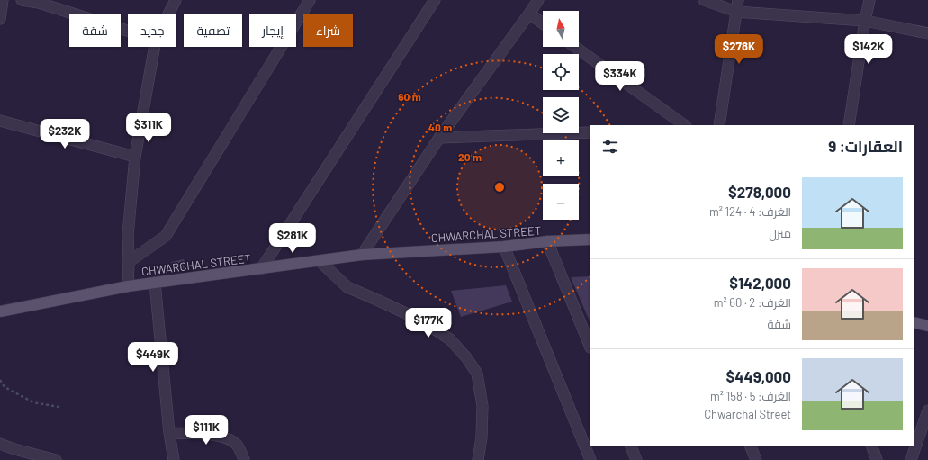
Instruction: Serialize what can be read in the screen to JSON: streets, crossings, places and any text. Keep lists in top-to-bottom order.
{
  "streets": {
    "main road": ["CHWARCHAL STREET"]
  },
  "north": "top",
  "page": {
    "map_buttons": ["+", "−"],
    "chip": [
      "شراء",
      "إيجار",
      "تصفية",
      "جديد",
      "شقة"
    ],
    "price": [
      "$278K",
      "$142K",
      "$334K",
      "$311K",
      "$232K",
      "$281K",
      "$177K",
      "$449K",
      "$111K"
    ],
    "heading": "العقارات: 9",
    "list": [
      {
        "name": "$278,000",
        "note": "الغرف: 4 · 124 m² · منزل"
      },
      {
        "name": "$142,000",
        "note": "الغرف: 2 · 60 m² · شقة"
      },
      {
        "name": "$449,000",
        "note": "الغرف: 5 · 158 m² · Chwarchal Street"
      }
    ]
  },
  "rings": ["60 m", "40 m", "20 m"]
}
